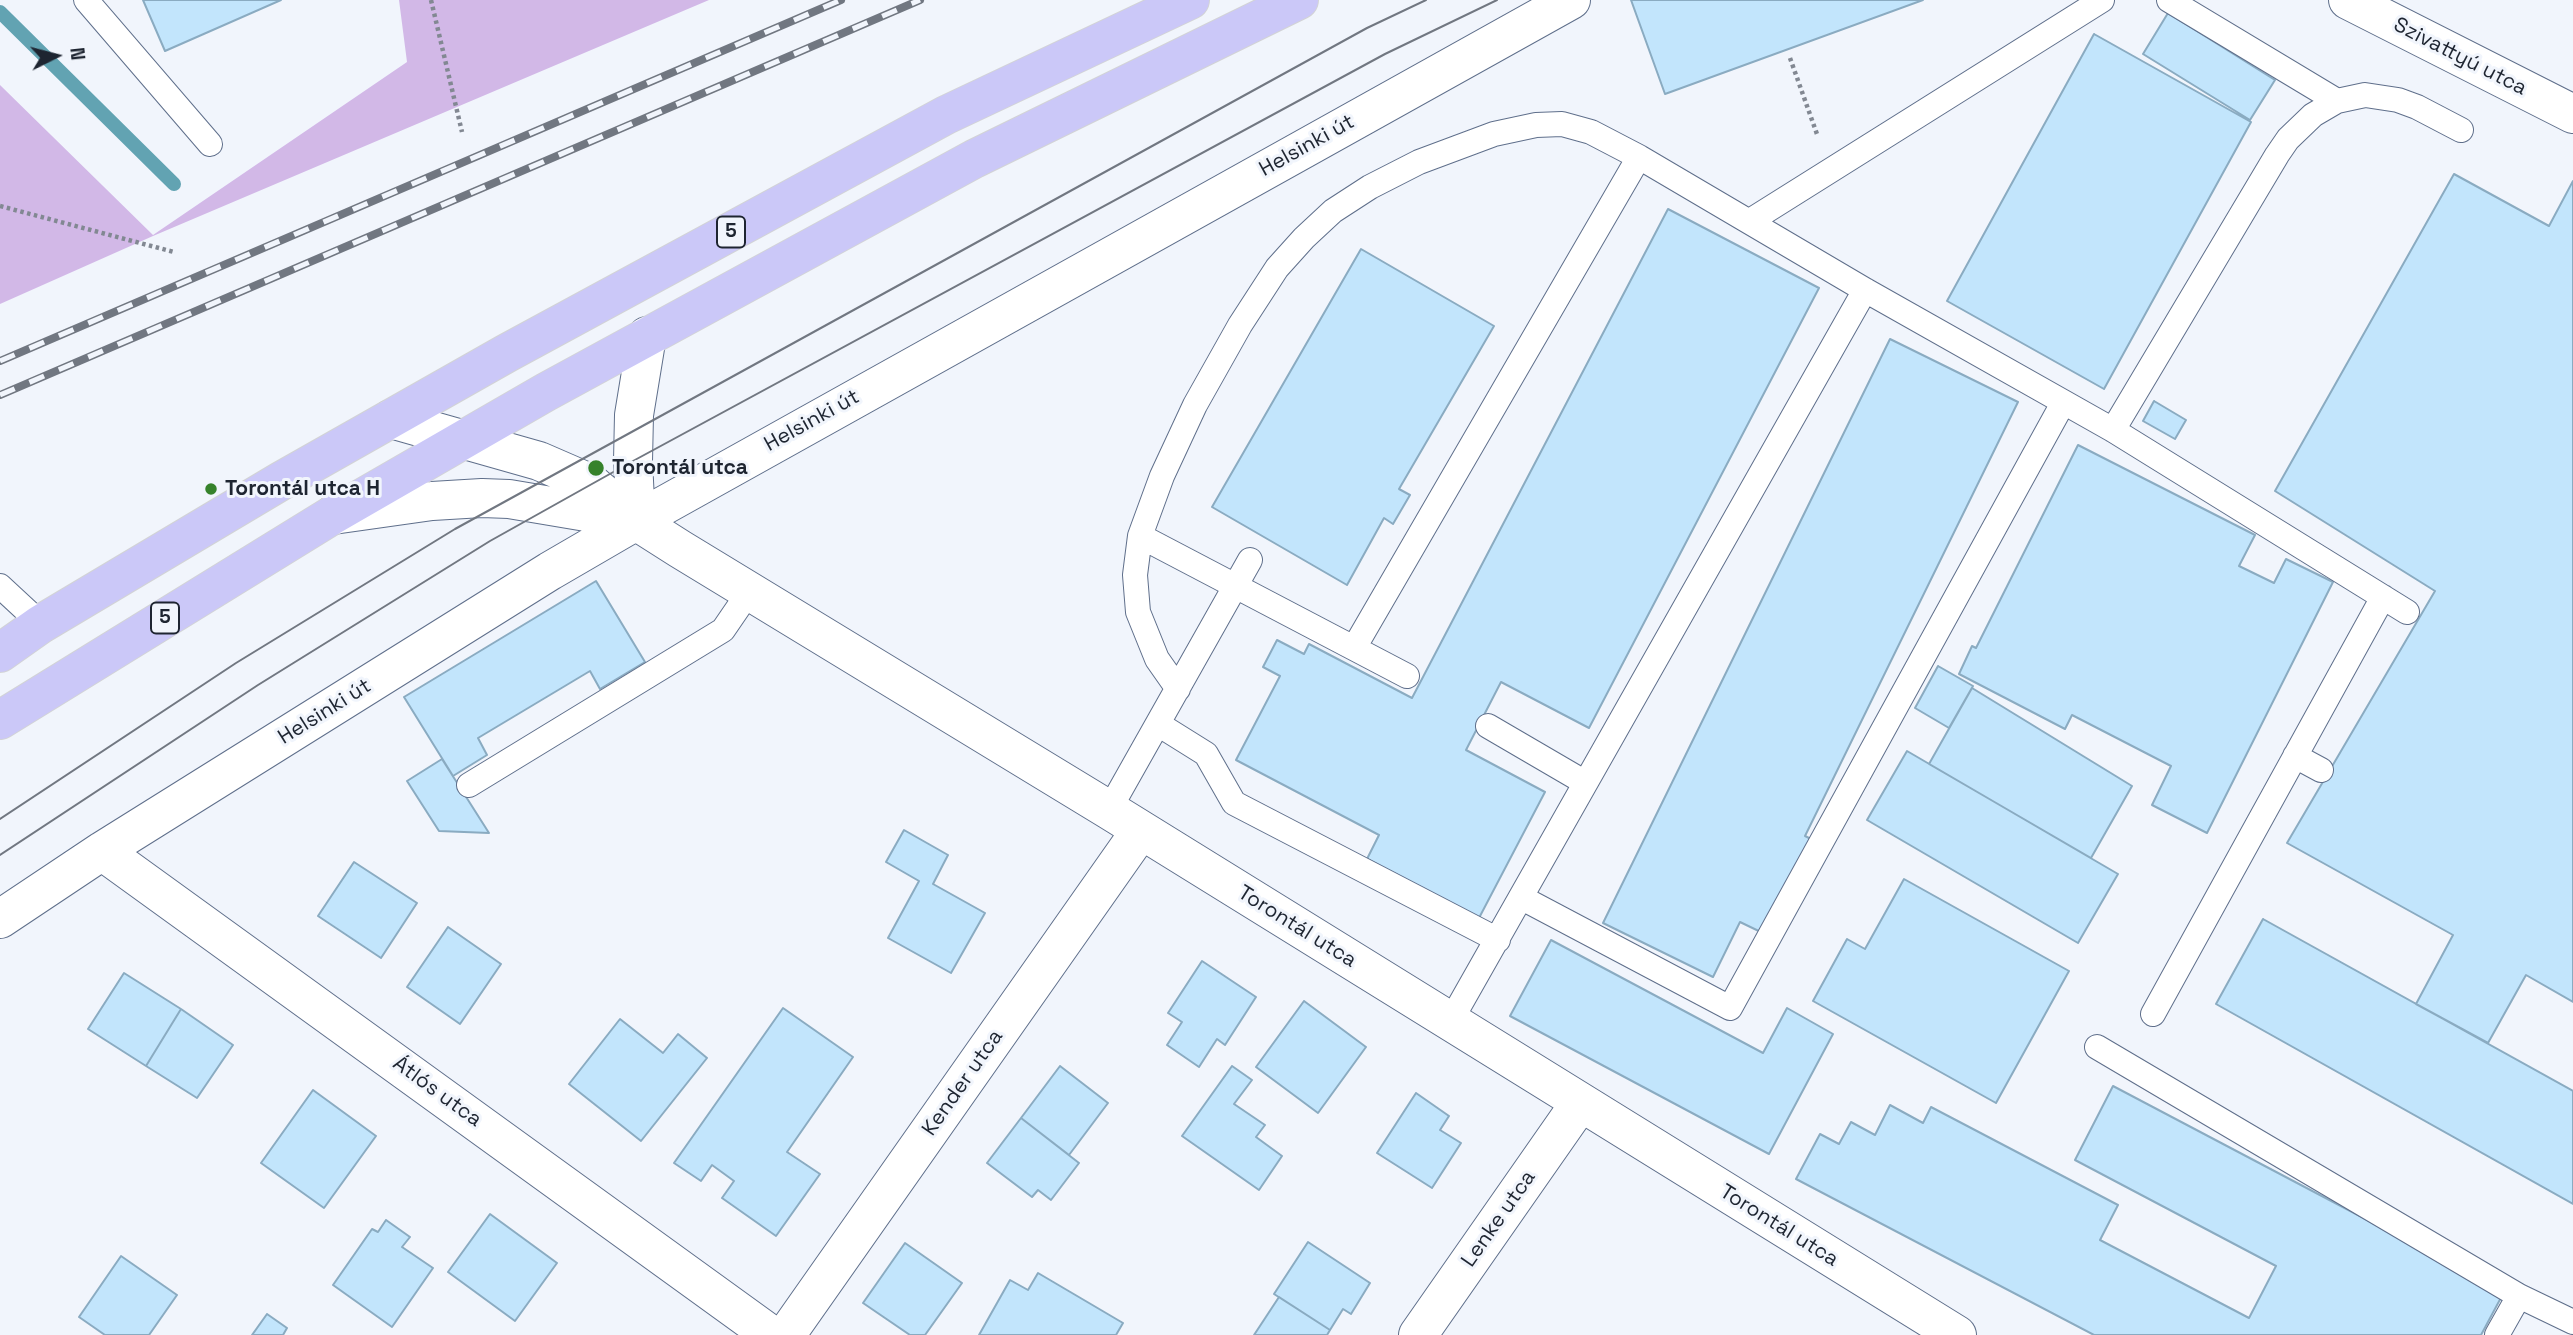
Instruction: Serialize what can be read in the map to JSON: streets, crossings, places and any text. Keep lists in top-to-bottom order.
{
  "streets": {
    "main road": ["5"],
    "street": [
      "Szivattyú utca",
      "Helsinki út",
      "Torontál utca",
      "Kender utca",
      "Átlós utca",
      "Lenke utca"
    ]
  },
  "crossings": [
    ["Helsinki út", "Torontál utca"],
    ["Helsinki út", "Átlós utca"],
    ["5", "Torontál utca"],
    ["Torontál utca", "Kender utca"],
    ["Torontál utca", "Lenke utca"]
  ],
  "places": ["Torontál utca", "Torontál utca H"],
  "north": "right"
}
